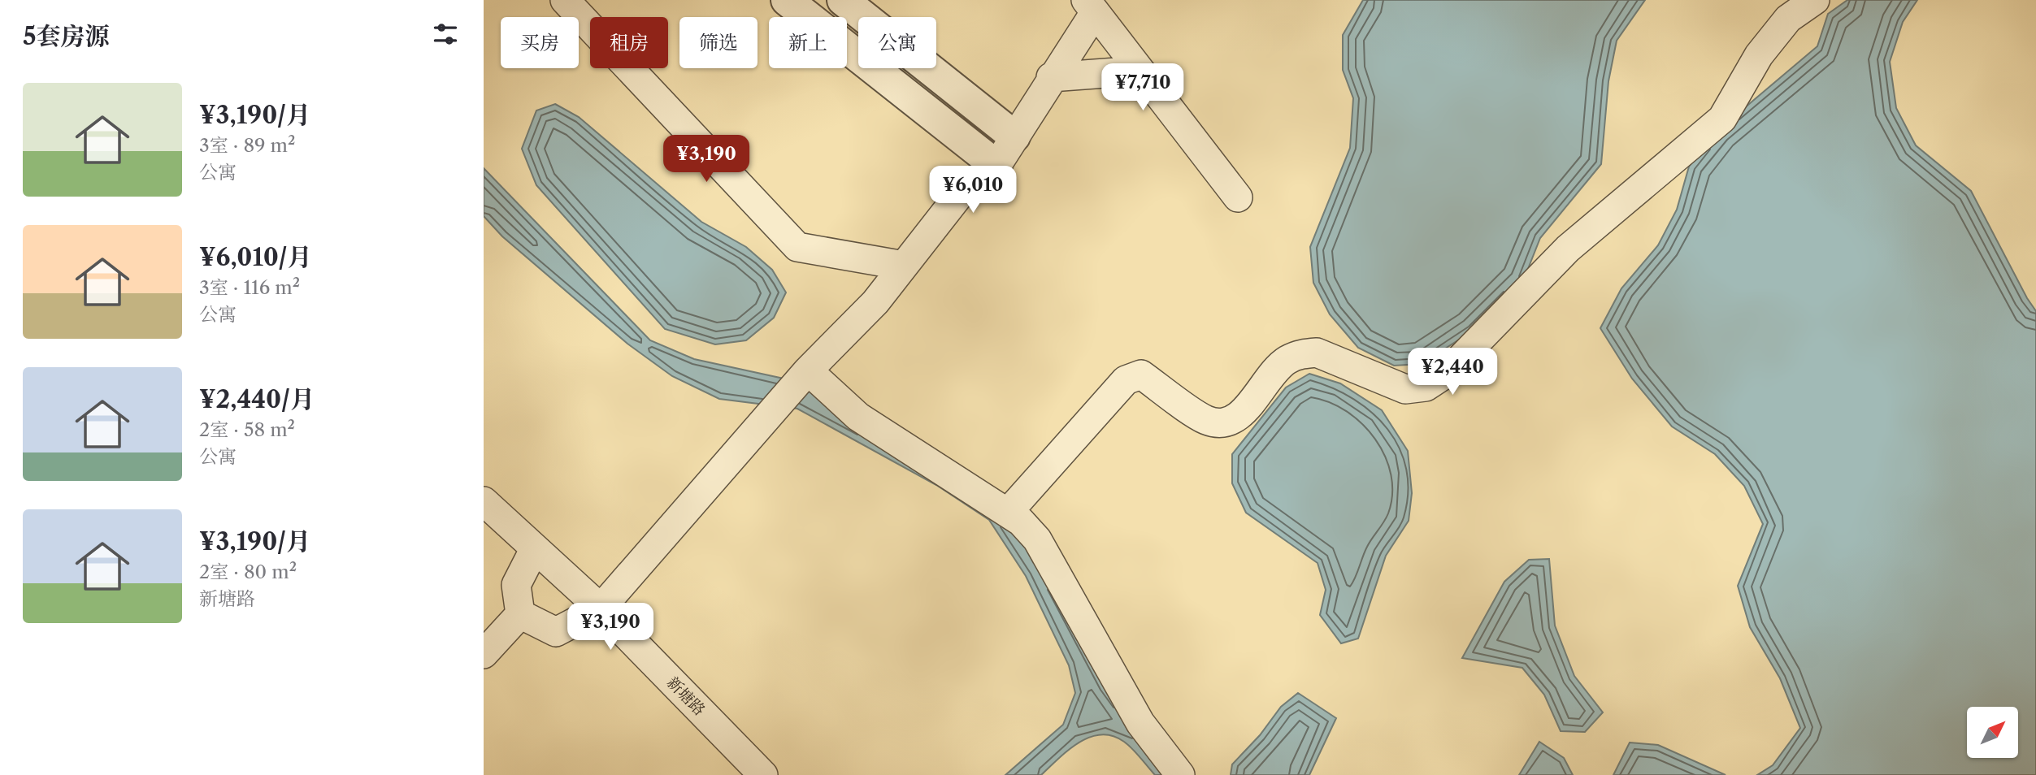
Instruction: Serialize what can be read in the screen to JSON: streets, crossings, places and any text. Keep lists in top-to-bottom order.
{
  "streets": {
    "street": ["新塘路"]
  },
  "north": "top right",
  "page": {
    "heading": "5套房源",
    "chip": [
      "买房",
      "租房",
      "筛选",
      "新上",
      "公寓"
    ],
    "price": [
      "¥7,710",
      "¥3,190",
      "¥6,010",
      "¥2,440",
      "¥3,190"
    ],
    "list": [
      {
        "name": "¥3,190/月",
        "note": "3室 · 89 m² · 公寓"
      },
      {
        "name": "¥6,010/月",
        "note": "3室 · 116 m² · 公寓"
      },
      {
        "name": "¥2,440/月",
        "note": "2室 · 58 m² · 公寓"
      },
      {
        "name": "¥3,190/月",
        "note": "2室 · 80 m² · 新塘路"
      }
    ]
  }
}
